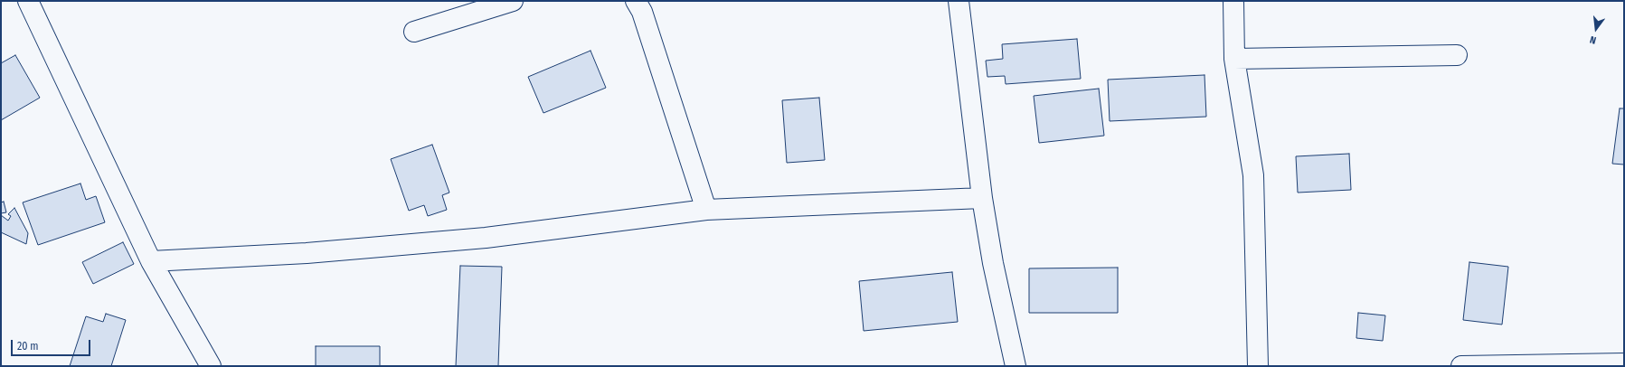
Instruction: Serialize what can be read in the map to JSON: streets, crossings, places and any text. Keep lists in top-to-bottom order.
{
  "scale_bar": "20 m",
  "north": "bottom"
}
